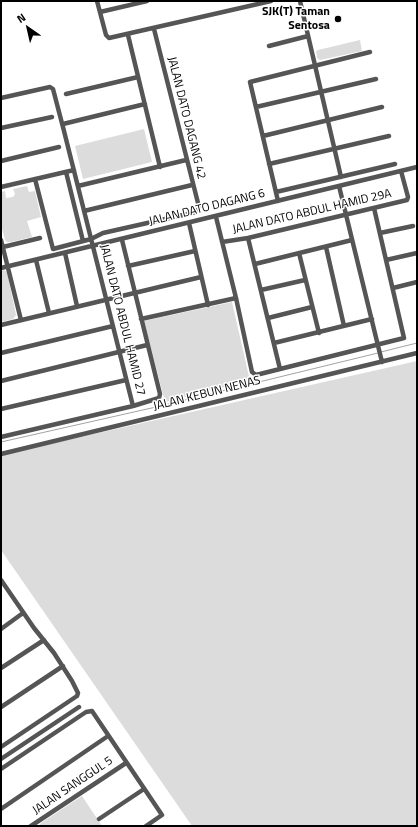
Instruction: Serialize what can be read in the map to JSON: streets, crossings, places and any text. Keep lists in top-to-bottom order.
{
  "streets": {
    "street": [
      "JALAN DATO DAGANG 42",
      "JALAN DATO DAGANG 6",
      "JALAN DATO ABDUL HAMID 29A",
      "JALAN DATO ABDUL HAMID 27",
      "JALAN KEBUN NENAS",
      "JALAN SANGGUL 5"
    ]
  },
  "crossings": [
    ["JALAN DATO DAGANG 42", "JALAN DATO ABDUL HAMID 27"],
    ["JALAN DATO DAGANG 6", "JALAN DATO ABDUL HAMID 29A"],
    ["JALAN DATO DAGANG 6", "JALAN DATO ABDUL HAMID 27"]
  ],
  "places": ["SJK(T) Taman Sentosa"],
  "north": "top left"
}
